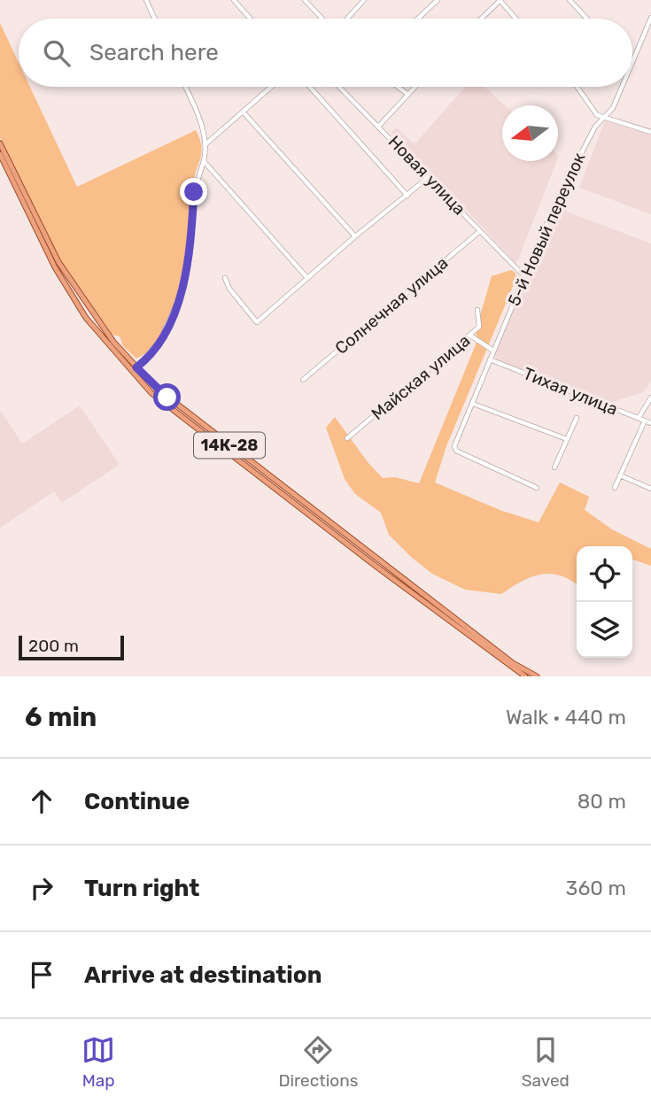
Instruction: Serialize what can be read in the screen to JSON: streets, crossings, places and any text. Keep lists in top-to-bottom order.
{
  "streets": {
    "main road": ["14К-28"],
    "street": [
      "Новая улица",
      "5-й Новый переулок",
      "Солнечная улица",
      "Майская улица",
      "Тихая улица"
    ]
  },
  "crossings": [
    ["Новая улица", "5-й Новый переулок"],
    ["Новая улица", "Солнечная улица"],
    ["5-й Новый переулок", "Тихая улица"]
  ],
  "scale_bar": "200 m",
  "north": "left",
  "page": {
    "search": "Search here",
    "scale": "200 m",
    "heading": ["6 min", "Walk · 440 m"],
    "list": [
      ["Continue", "80 m"],
      ["Turn right", "360 m"],
      "Arrive at destination"
    ],
    "nav": ["Map", "Directions", "Saved"]
  }
}
